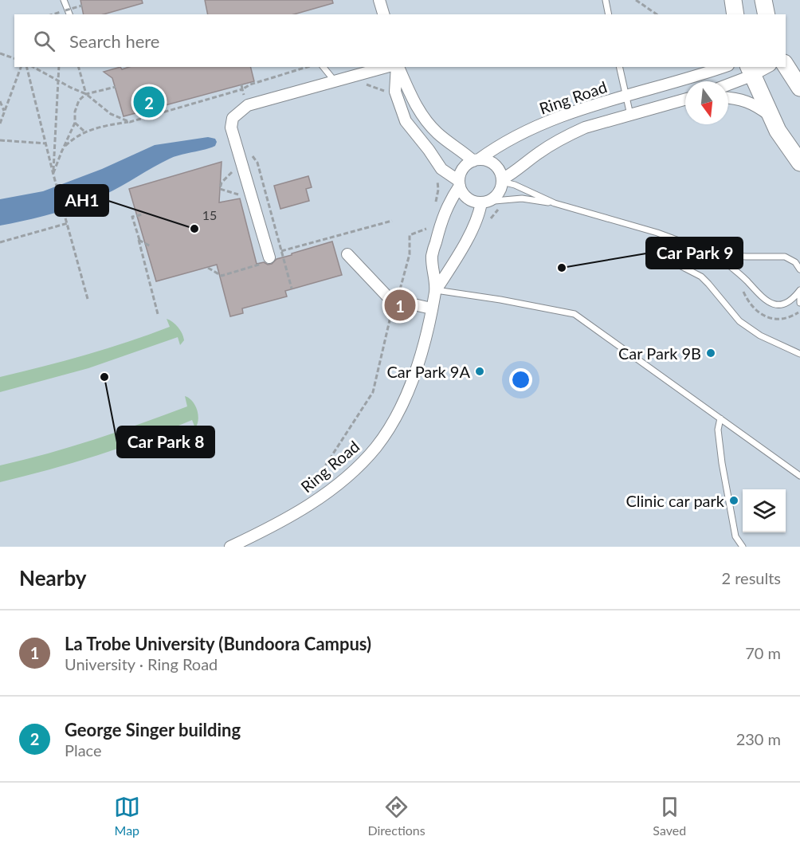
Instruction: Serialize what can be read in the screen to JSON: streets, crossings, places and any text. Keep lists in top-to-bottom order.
{
  "streets": {
    "street": ["Ring Road"]
  },
  "places": [
    "AH1",
    "Car Park 9",
    "Car Park 9B",
    "Car Park 9A",
    "Car Park 8",
    "Clinic car park"
  ],
  "house_numbers": ["15"],
  "north": "bottom",
  "page": {
    "search": "Search here",
    "pins": ["2", "1"],
    "heading": ["Nearby", "2 results"],
    "list": [
      {
        "mark": "1",
        "name": "La Trobe University (Bundoora Campus)",
        "note": "University · Ring Road",
        "value": "70 m"
      },
      {
        "mark": "2",
        "name": "George Singer building",
        "note": "Place",
        "value": "230 m"
      }
    ],
    "nav": ["Map", "Directions", "Saved"]
  }
}
